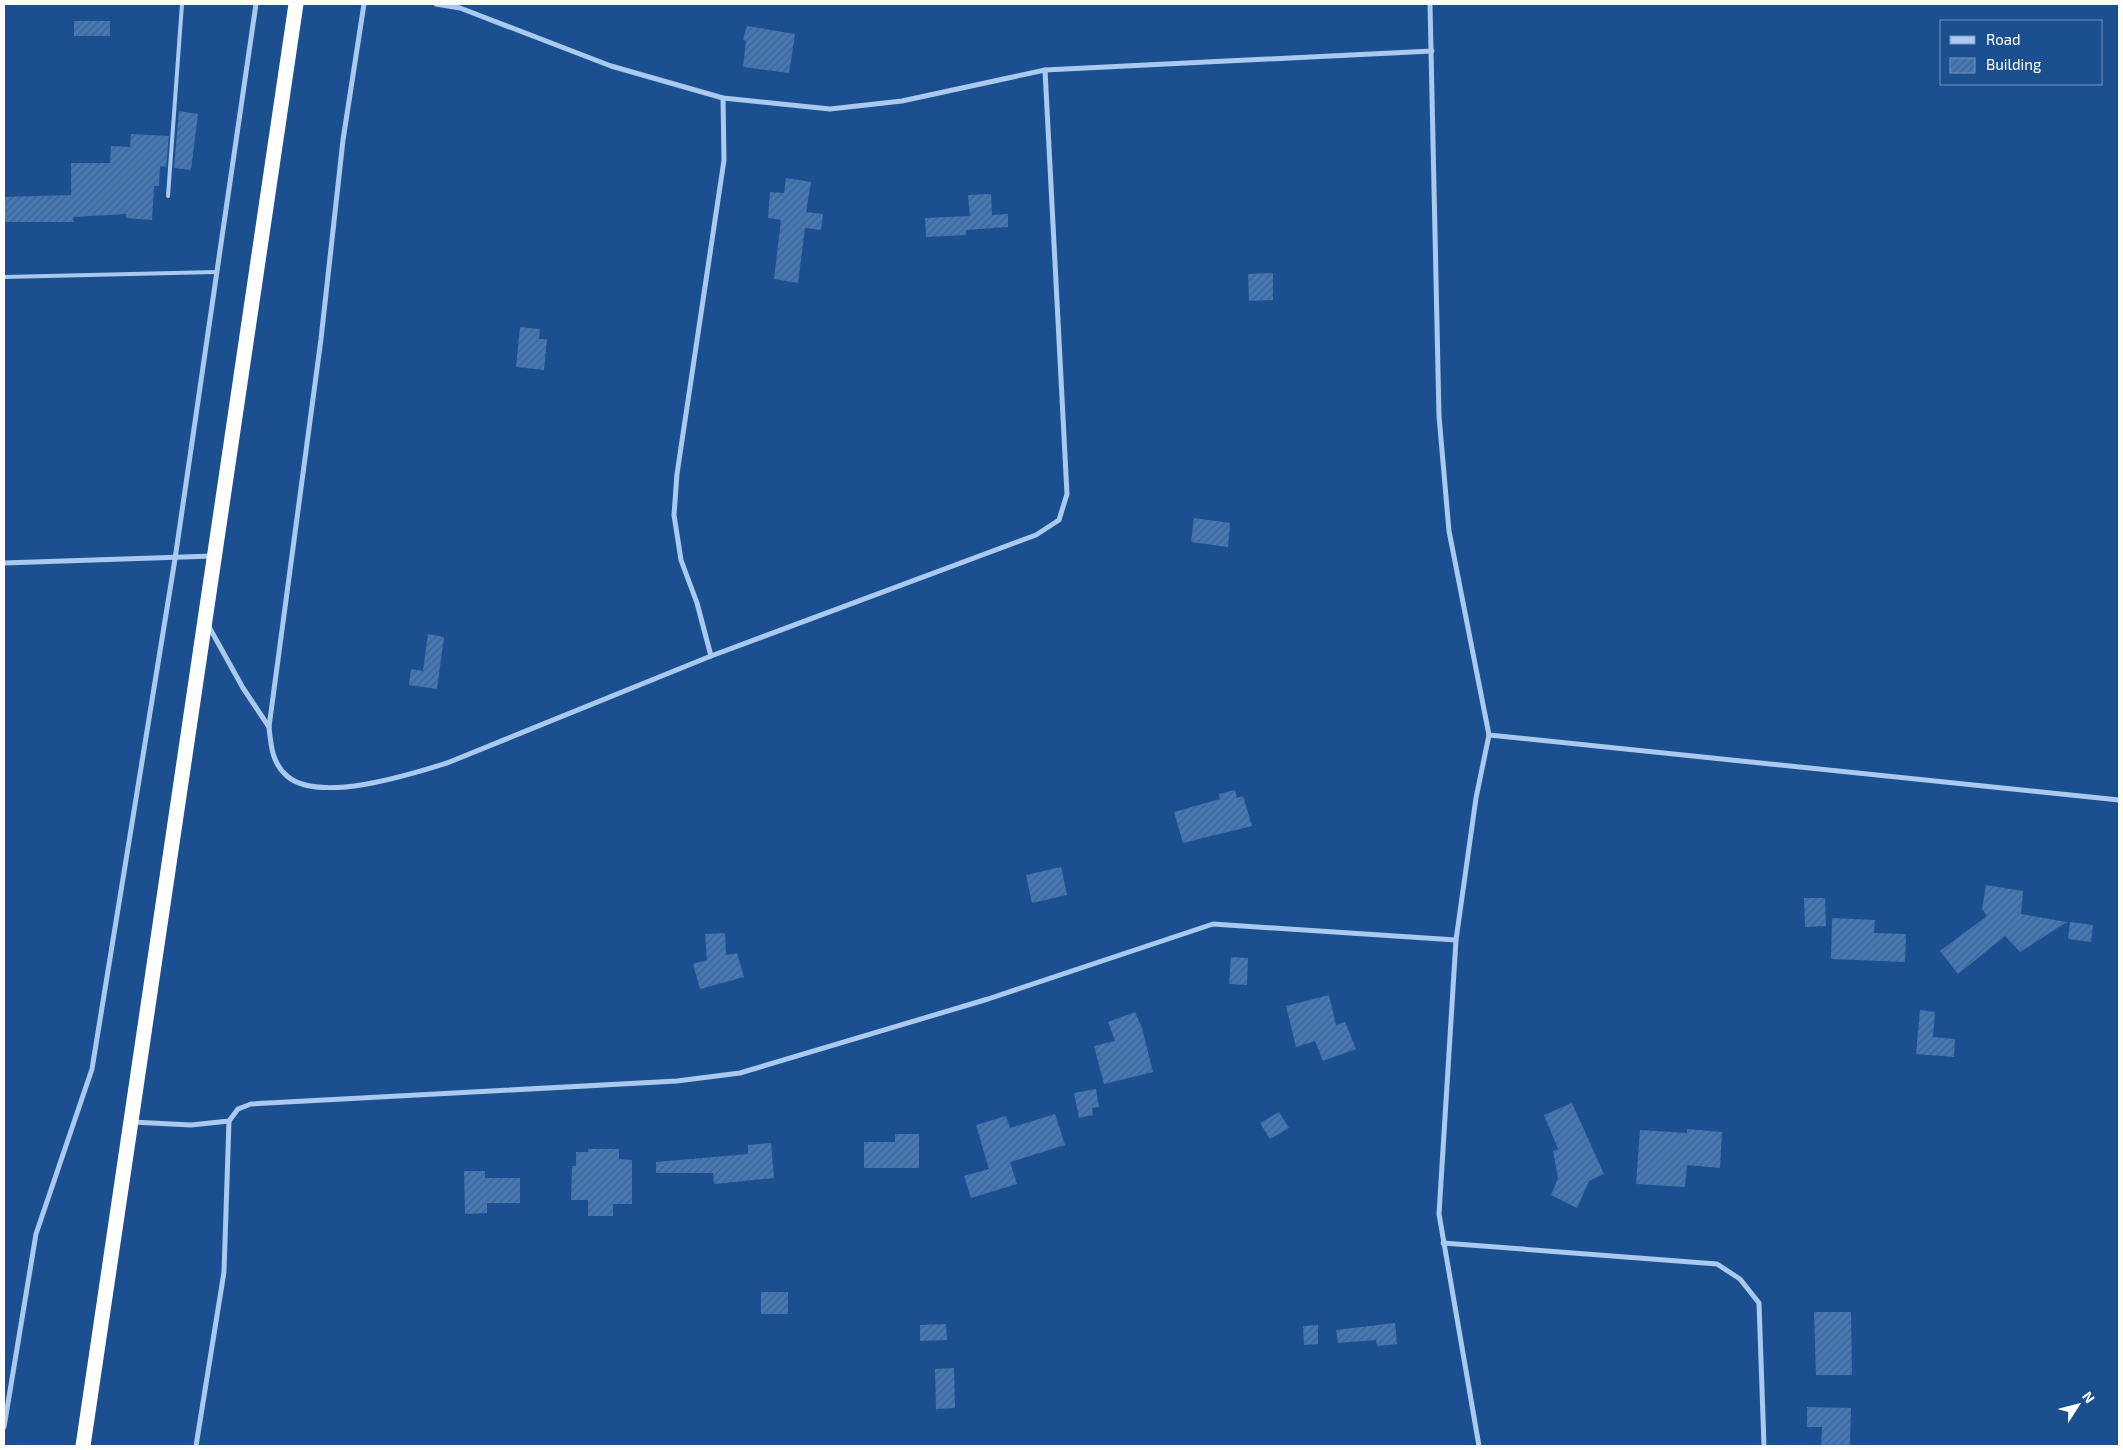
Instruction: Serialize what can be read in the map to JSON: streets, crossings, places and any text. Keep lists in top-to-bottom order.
{
  "legend": ["Road", "Building"],
  "north": "top right"
}
